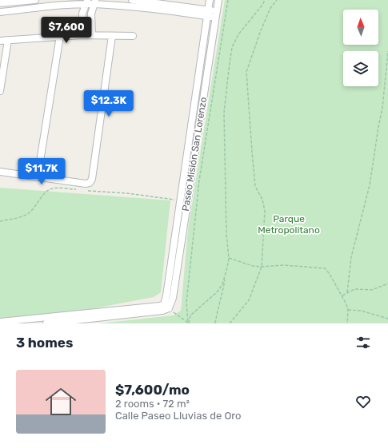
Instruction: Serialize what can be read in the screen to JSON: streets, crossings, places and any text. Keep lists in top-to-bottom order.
{
  "streets": {
    "street": ["Paseo Misión San Lorenzo"]
  },
  "parks": ["Parque Metropolitano"],
  "north": "top",
  "page": {
    "price": ["$7,600", "$12.3K", "$11.7K"],
    "heading": "3 homes",
    "list": [
      {
        "name": "$7,600/mo",
        "note": "2 rooms · 72 m² · Calle Paseo Lluvias de Oro"
      }
    ]
  }
}
